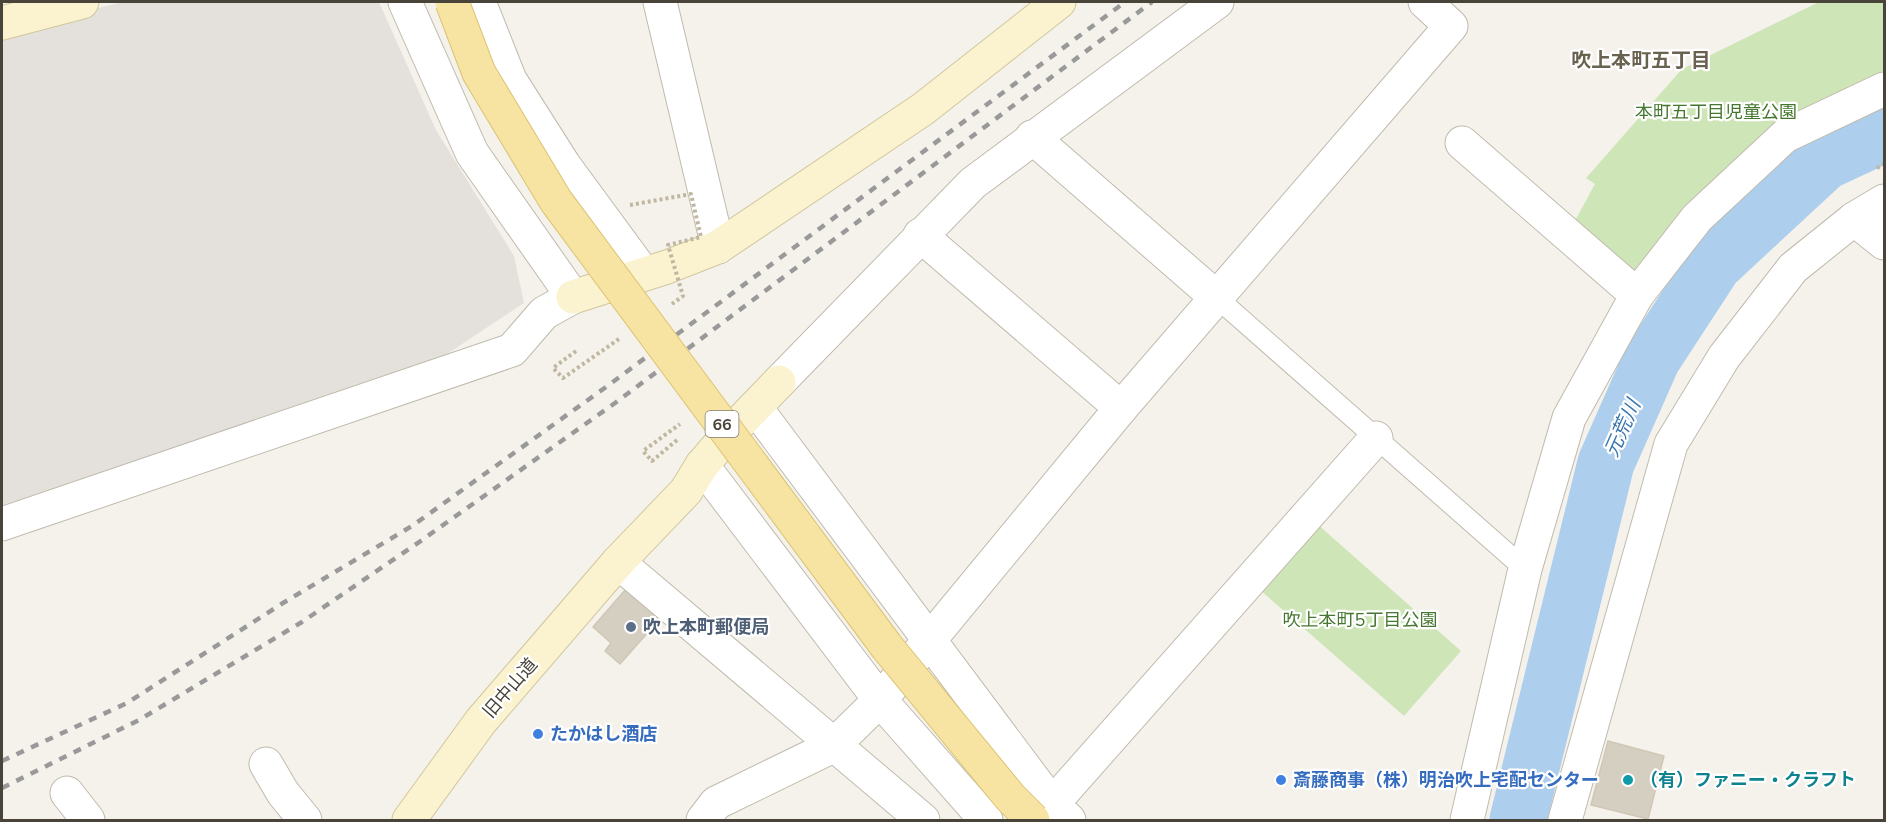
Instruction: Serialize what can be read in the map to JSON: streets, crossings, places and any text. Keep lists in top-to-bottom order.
{
  "streets": {
    "main road": ["66"],
    "street": ["旧中山道"]
  },
  "districts": ["吹上本町五丁目"],
  "water": ["元荒川"],
  "parks": ["本町五丁目児童公園", "吹上本町5丁目公園"],
  "places": [
    "吹上本町郵便局",
    "たかはし酒店",
    "斎藤商事（株）明治吹上宅配センター",
    "（有）ファニー・クラフト"
  ]
}
